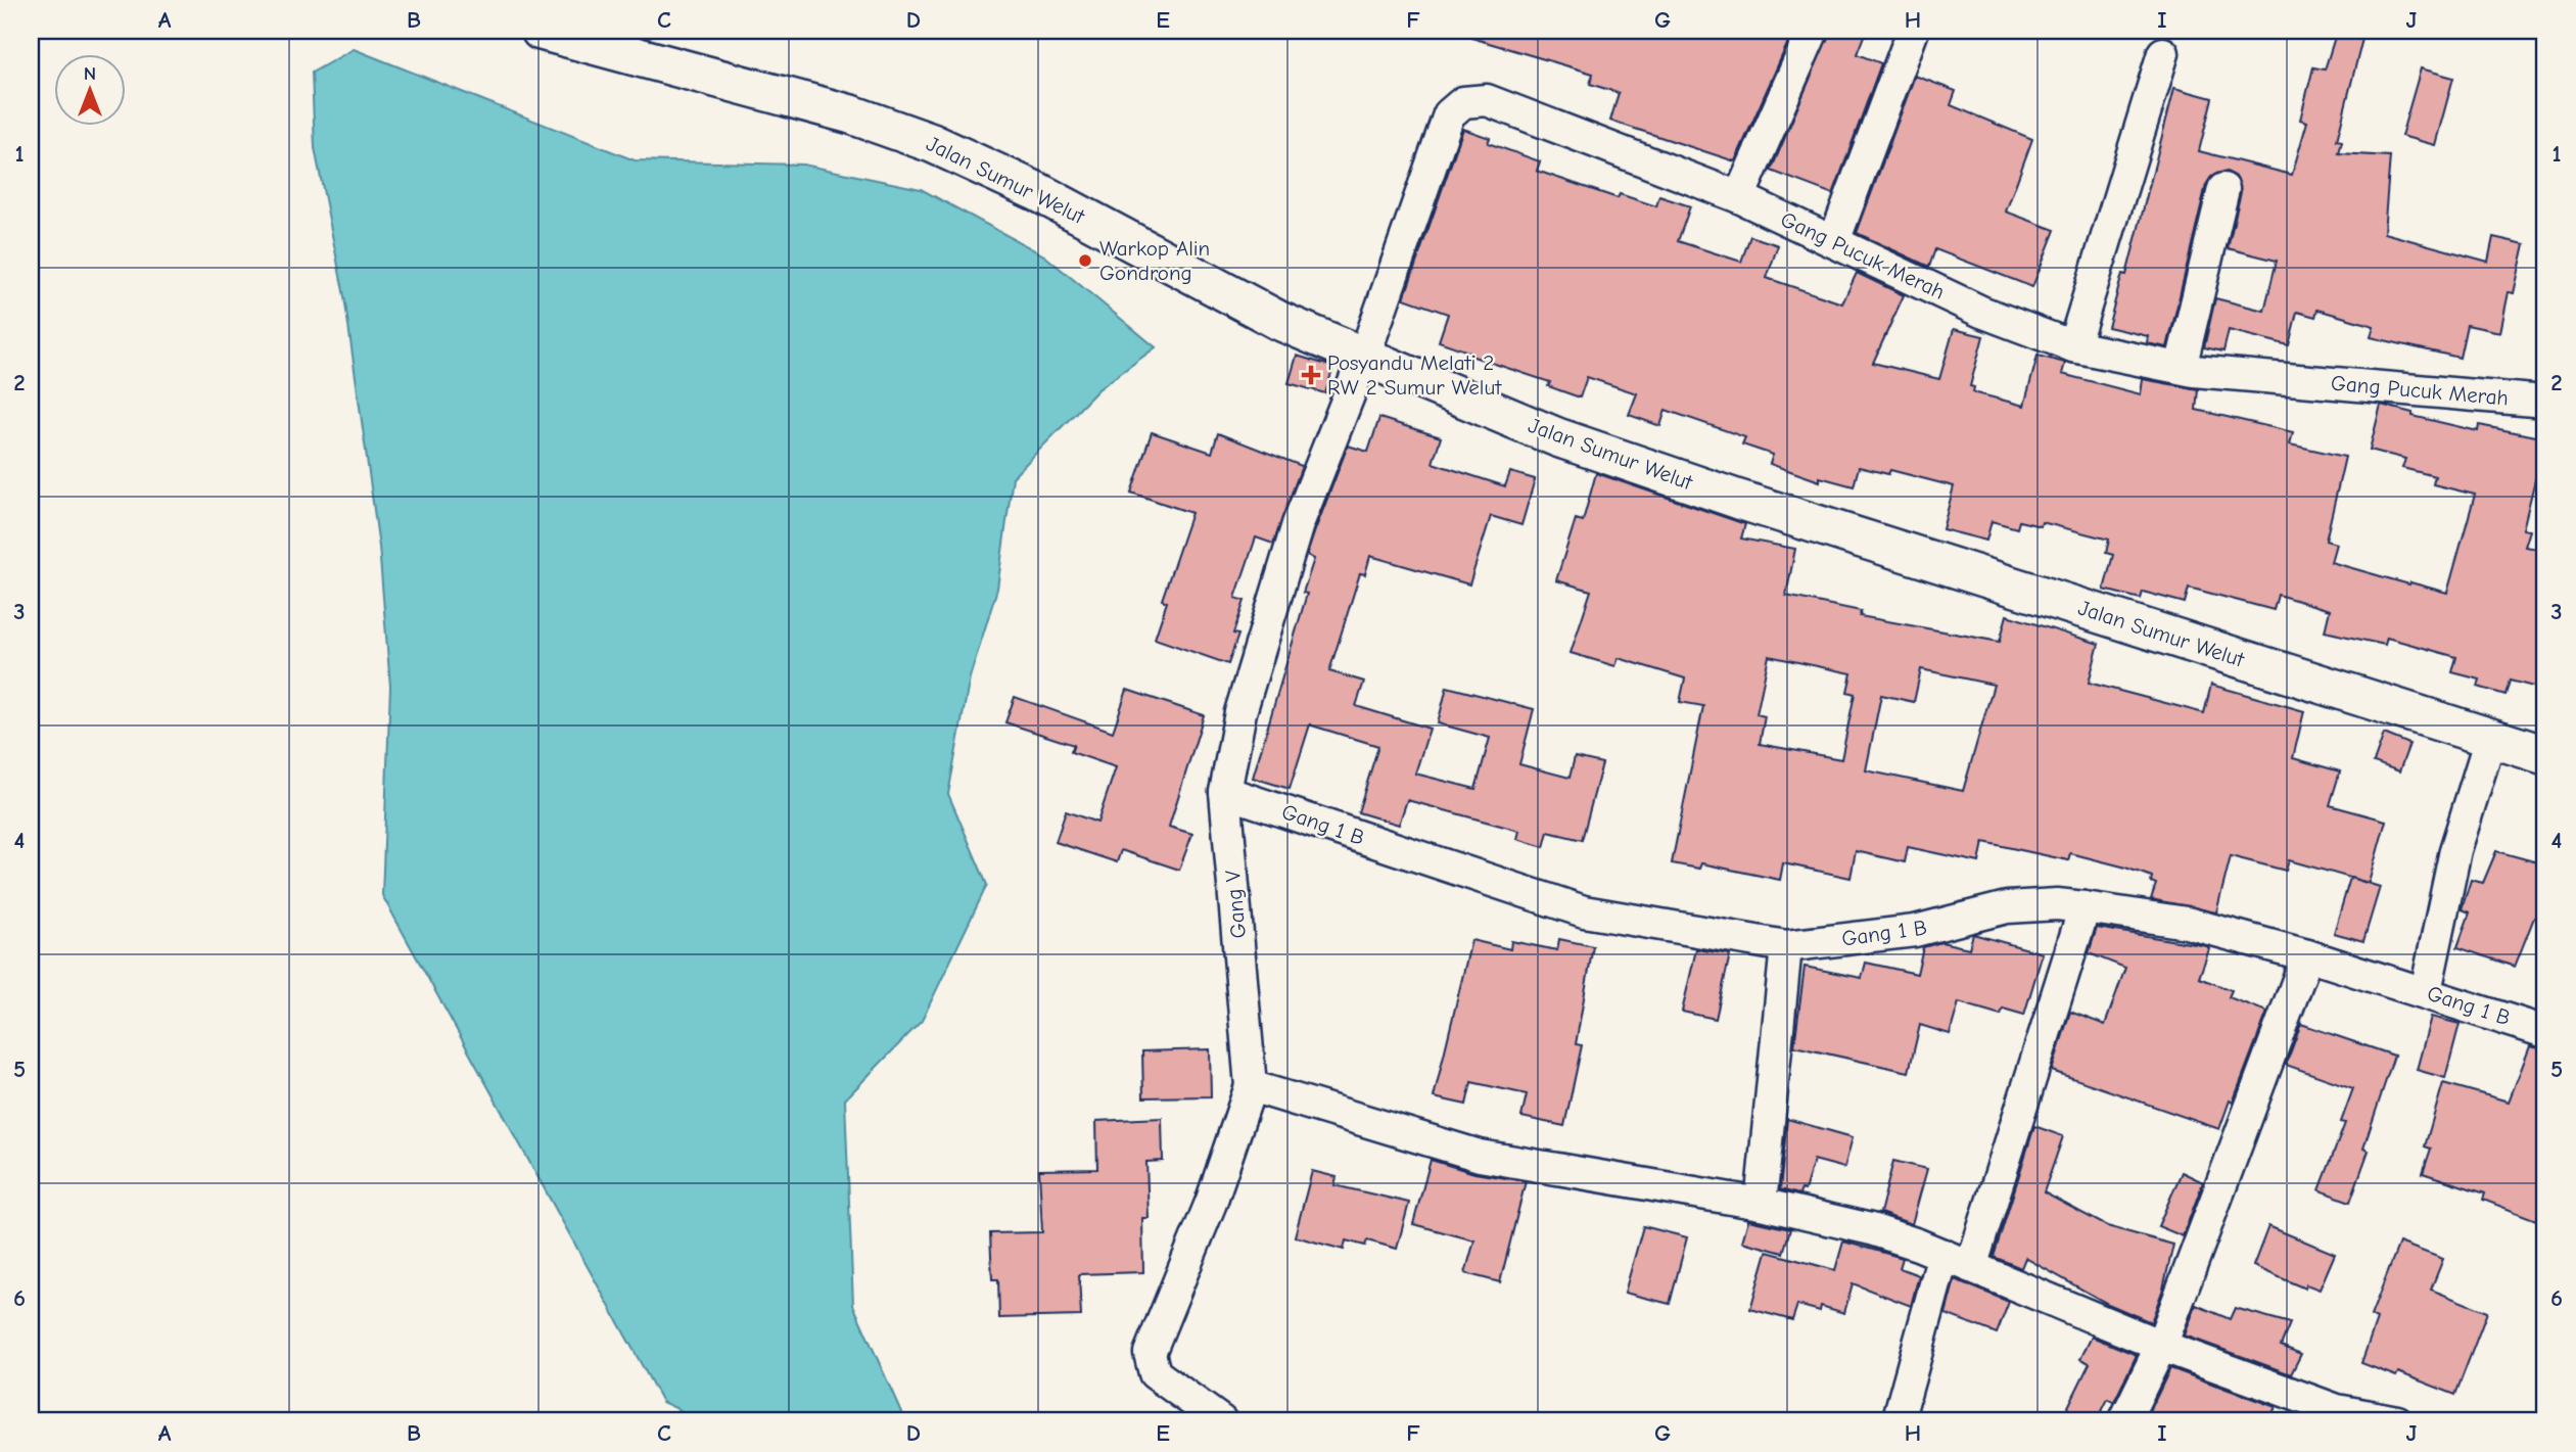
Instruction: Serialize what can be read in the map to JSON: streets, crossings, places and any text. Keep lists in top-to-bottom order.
{
  "streets": {
    "street": [
      "Jalan Sumur Welut",
      "Gang Pucuk Merah",
      "Gang 1 B",
      "Gang V"
    ]
  },
  "crossings": [
    ["Jalan Sumur Welut", "Gang Pucuk Merah"],
    ["Jalan Sumur Welut", "Gang V"],
    ["Gang Pucuk Merah", "Gang V"],
    ["Gang 1 B", "Gang V"]
  ],
  "places": {
    "other": ["Warkop Alin Gondrong"],
    "health": ["Posyandu Melati 2 RW 2 Sumur Welut"]
  },
  "north": "top",
  "grid": {
    "columns": [
      "A",
      "B",
      "C",
      "D",
      "E",
      "F",
      "G",
      "H",
      "I",
      "J"
    ],
    "rows": [
      "1",
      "2",
      "3",
      "4",
      "5",
      "6"
    ]
  }
}
